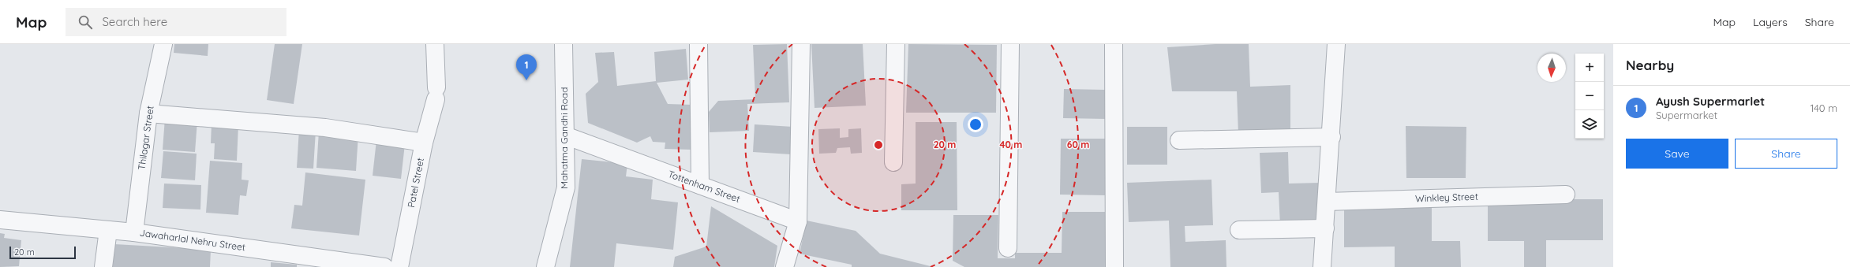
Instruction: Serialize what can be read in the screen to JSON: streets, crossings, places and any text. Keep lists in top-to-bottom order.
{
  "streets": {
    "street": [
      "Thilagar Street",
      "Mahatma Gandhi Road",
      "Patel Street",
      "Tottenham Street",
      "Winkley Street",
      "Jawaharlal Nehru Street"
    ]
  },
  "crossings": [
    ["Thilagar Street", "Jawaharlal Nehru Street"],
    ["Mahatma Gandhi Road", "Tottenham Street"]
  ],
  "scale_bar": "20 m",
  "north": "bottom",
  "page": {
    "header": "Map",
    "search": "Search here",
    "nav": ["Map", "Layers", "Share"],
    "heading": "Nearby",
    "map_buttons": ["+", "−"],
    "pins": "1",
    "list": [
      {
        "mark": "1",
        "name": "Ayush Supermarlet",
        "note": "Supermarket",
        "value": "140 m"
      }
    ],
    "buttons": ["Save", "Share"],
    "scale": "20 m"
  },
  "rings": ["20 m", "40 m", "60 m"]
}
